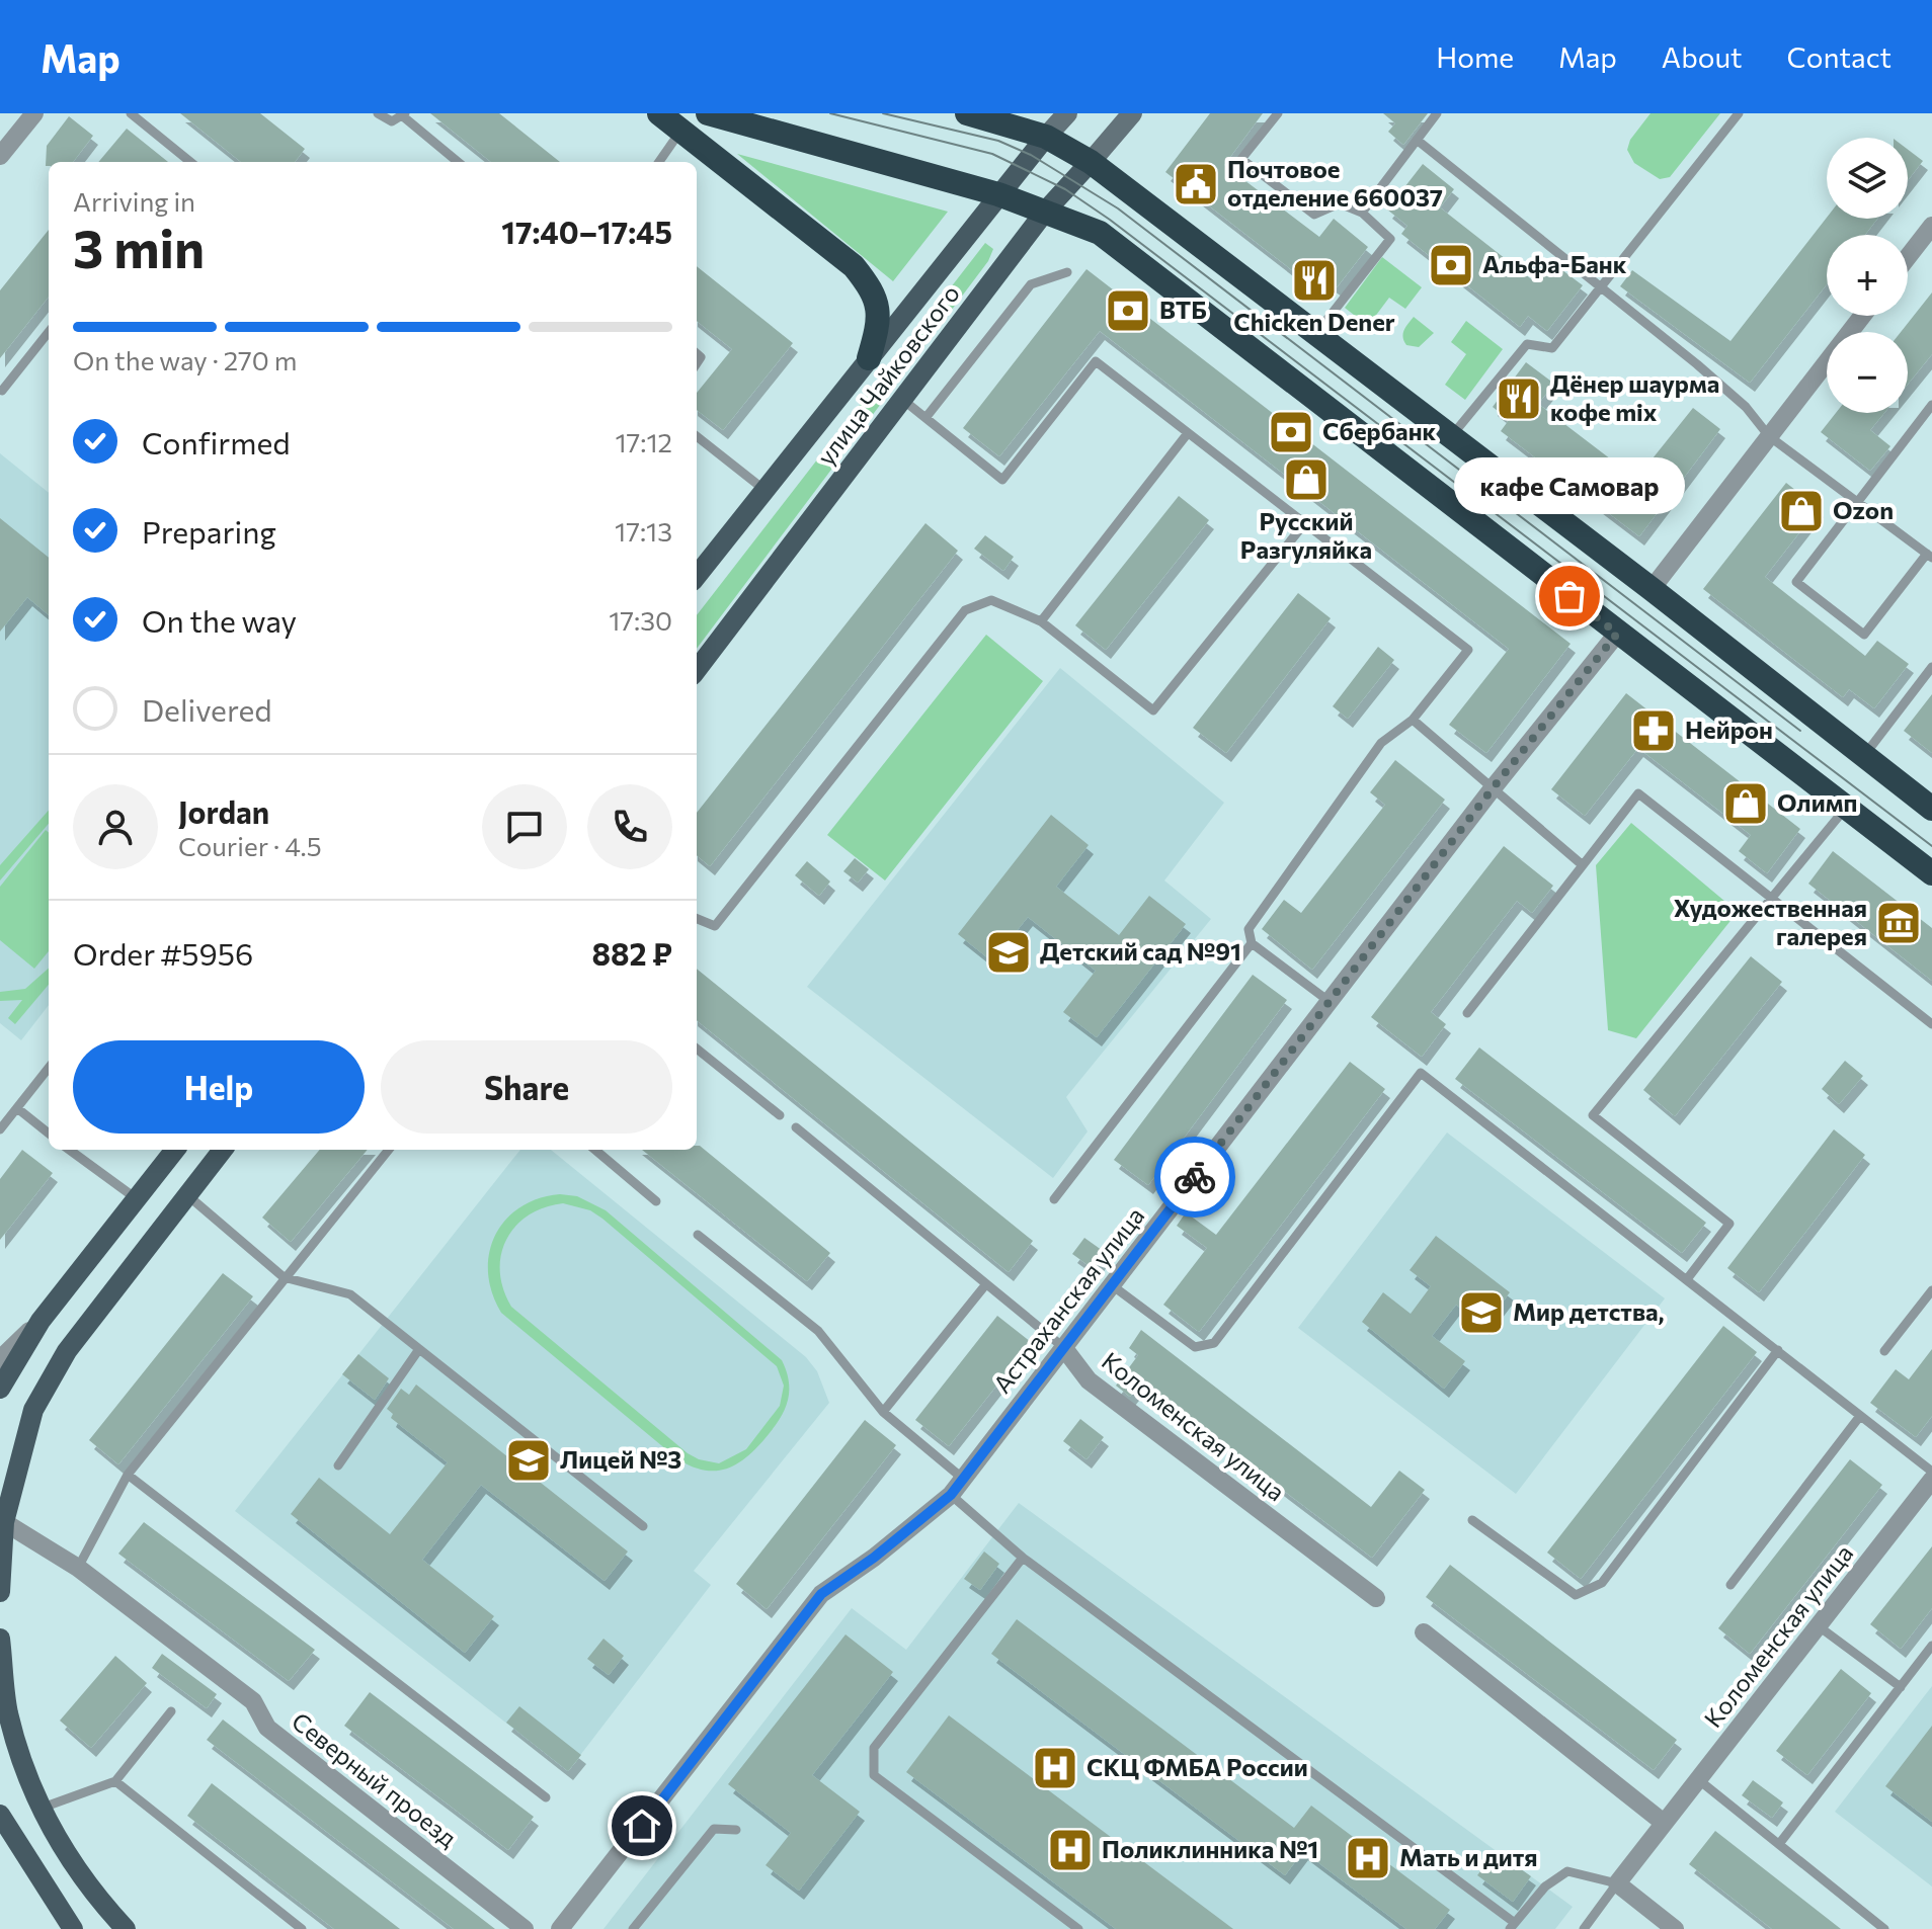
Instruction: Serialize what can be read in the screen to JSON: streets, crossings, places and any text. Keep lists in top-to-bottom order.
{
  "streets": {
    "main road": ["улица Чайковского"],
    "street": ["Астраханская улица", "Коломенская улица", "Северный проезд"]
  },
  "crossings": [
    ["Астраханская улица", "Коломенская улица"]
  ],
  "places": {
    "public building": ["Почтовое отделение 660037"],
    "bank": ["Альфа-Банк", "ВТБ", "Сбербанк"],
    "restaurant": ["Chicken Dener", "Дёнер шаурма кофе mix"],
    "shop": ["Русский Разгуляйка", "Ozon", "Олимп"],
    "other": ["кафе Самовар"],
    "pharmacy": ["Нейрон"],
    "museum": ["Художественная галерея"],
    "school or university": ["Детский сад №91", "Мир детства,", "Лицей №3"],
    "hospital": ["СКЦ ФМБА России", "Поликлинника №1", "Мать и дитя"]
  },
  "page": {
    "header": "Map",
    "nav": [
      "Home",
      "Map",
      "About",
      "Contact"
    ],
    "map_buttons": ["+", "−"],
    "heading": ["3 min", "Arriving in", "17:40–17:45"],
    "panel": [
      "Jordan",
      "Courier · 4.5",
      "Order #5956",
      "882 ₽"
    ],
    "bar": "On the way · 270 m",
    "list": [
      ["Confirmed", "17:12"],
      ["Preparing", "17:13"],
      ["On the way", "17:30"],
      "Delivered"
    ],
    "bubble": "кафе Самовар",
    "buttons": ["Help", "Share"]
  }
}
